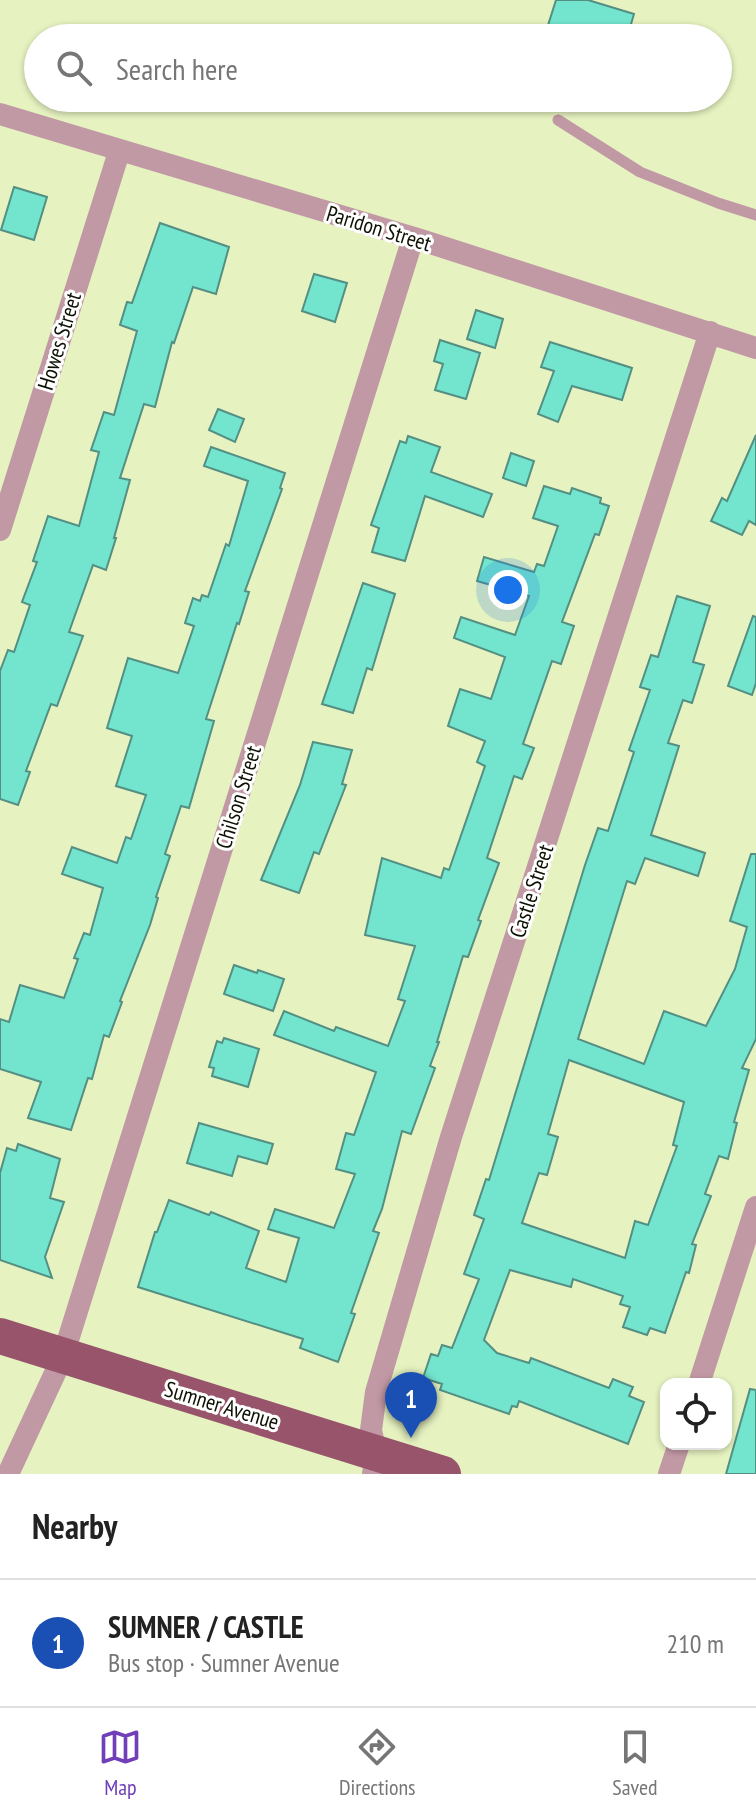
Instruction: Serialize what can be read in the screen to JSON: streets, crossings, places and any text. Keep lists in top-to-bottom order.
{
  "streets": {
    "main road": ["Sumner Avenue"],
    "street": [
      "Paridon Street",
      "Howes Street",
      "Chilson Street",
      "Castle Street"
    ]
  },
  "crossings": [
    ["Paridon Street", "Howes Street"],
    ["Paridon Street", "Chilson Street"],
    ["Paridon Street", "Castle Street"],
    ["Chilson Street", "Sumner Avenue"],
    ["Castle Street", "Sumner Avenue"]
  ],
  "page": {
    "search": "Search here",
    "pins": "1",
    "heading": "Nearby",
    "list": [
      {
        "mark": "1",
        "name": "SUMNER / CASTLE",
        "note": "Bus stop · Sumner Avenue",
        "value": "210 m"
      }
    ],
    "nav": ["Map", "Directions", "Saved"]
  }
}
